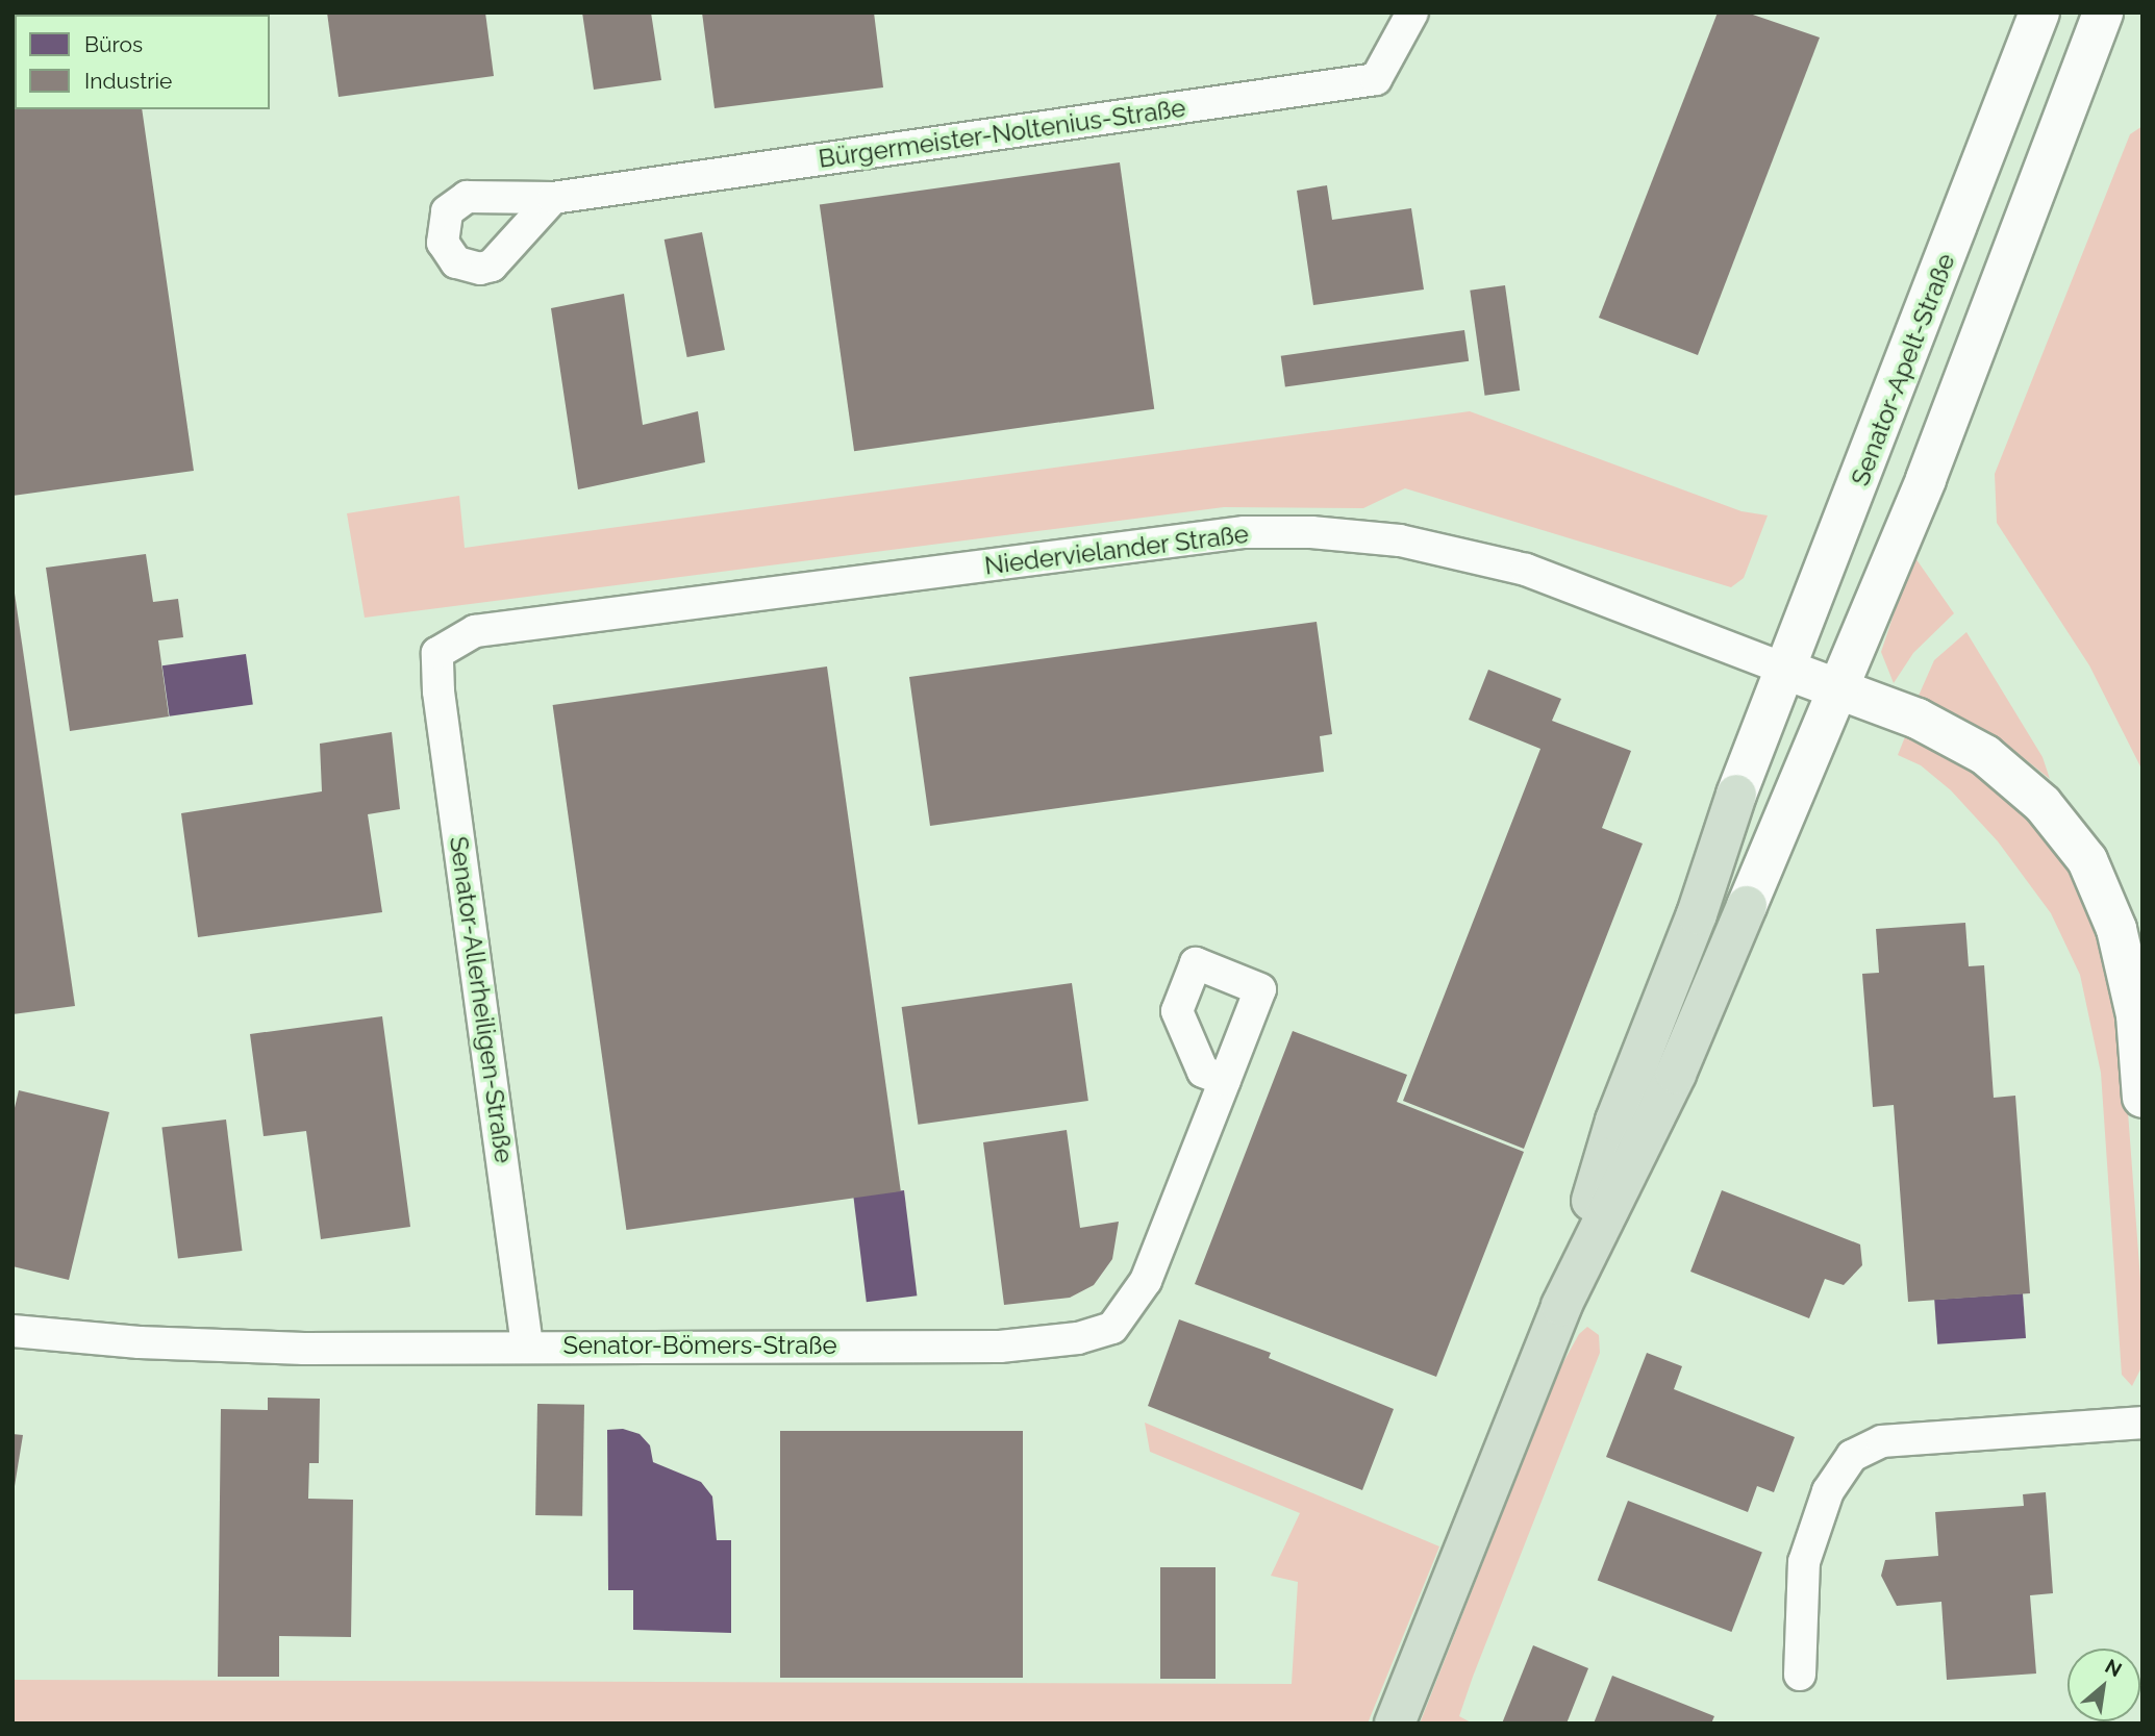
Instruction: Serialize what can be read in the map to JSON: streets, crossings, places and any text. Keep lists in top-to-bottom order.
{
  "streets": {
    "street": [
      "Bürgermeister-Noltenius-Straße",
      "Senator-Apelt-Straße",
      "Niedervielander Straße",
      "Senator-Allerheiligen-Straße",
      "Senator-Bömers-Straße"
    ]
  },
  "crossings": [
    ["Senator-Apelt-Straße", "Niedervielander Straße"],
    ["Niedervielander Straße", "Senator-Allerheiligen-Straße"],
    ["Senator-Allerheiligen-Straße", "Senator-Bömers-Straße"]
  ],
  "legend": ["Büros", "Industrie"],
  "north": "top right"
}
